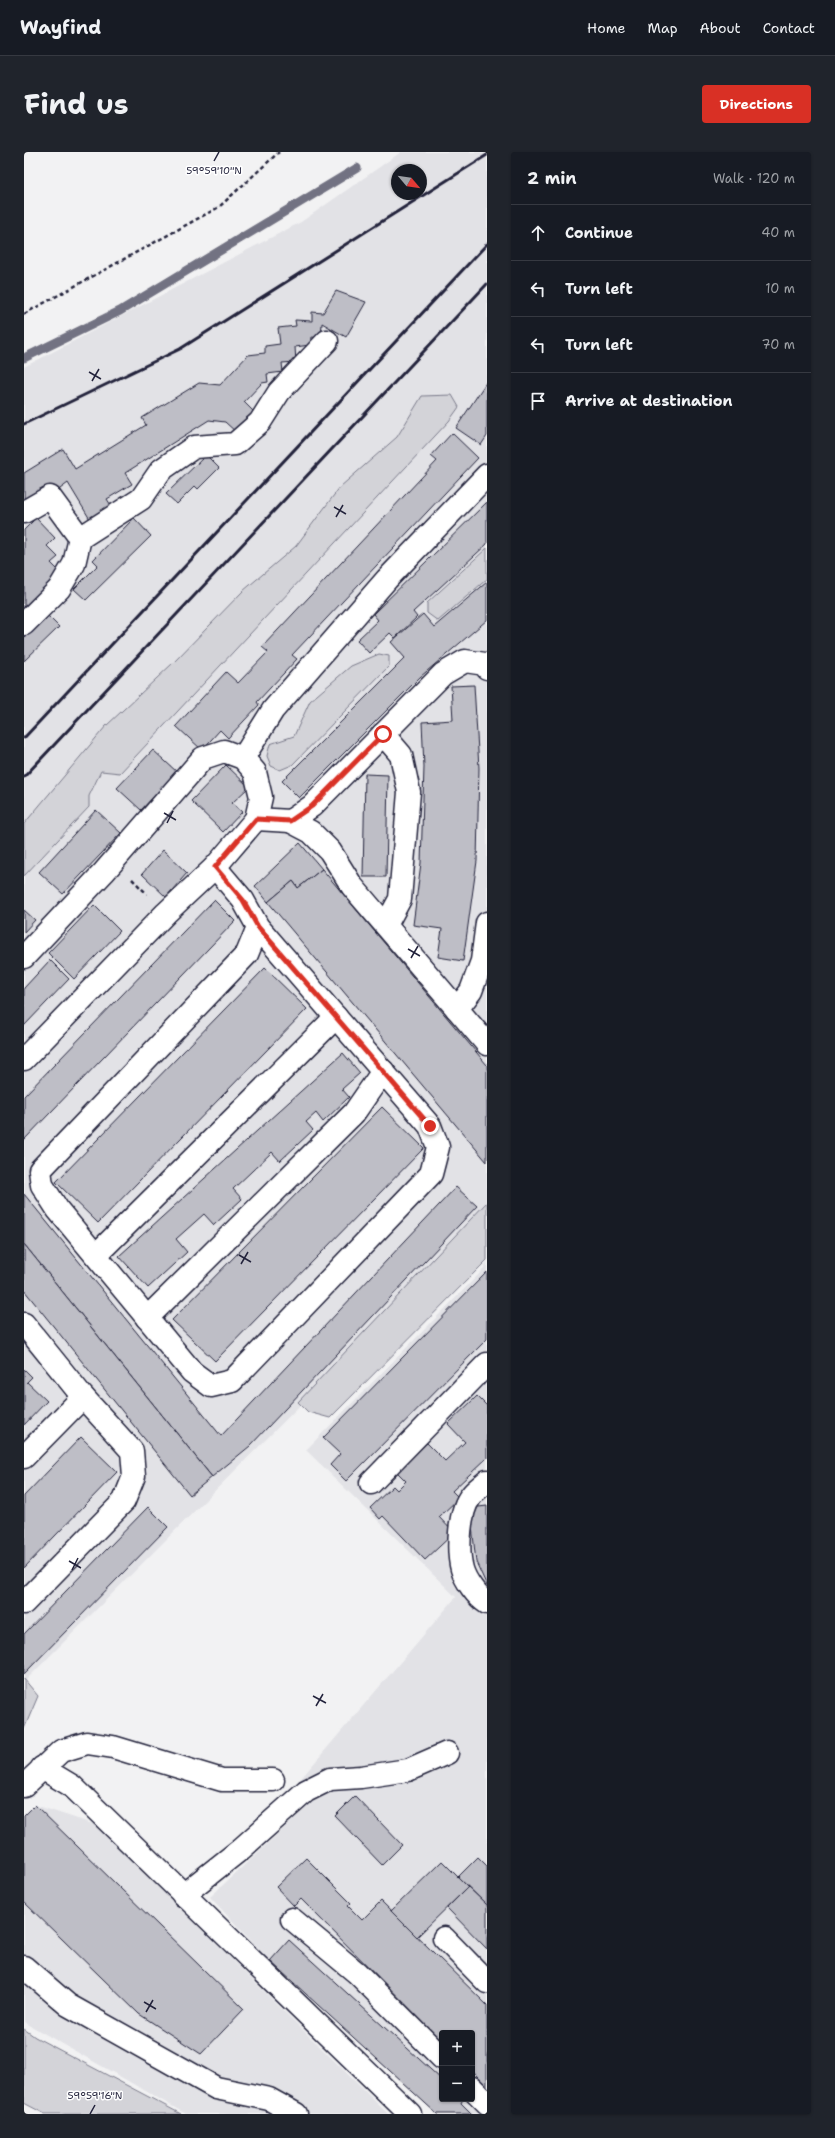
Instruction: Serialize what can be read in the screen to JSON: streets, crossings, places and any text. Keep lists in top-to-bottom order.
{
  "north": "bottom right",
  "page": {
    "header": "Wayfind",
    "nav": [
      "Home",
      "Map",
      "About",
      "Contact"
    ],
    "title": "Find us",
    "buttons": "Directions",
    "heading": ["2 min", "Walk · 120 m"],
    "list": [
      ["Continue", "40 m"],
      ["Turn left", "10 m"],
      ["Turn left", "70 m"],
      "Arrive at destination"
    ],
    "map_buttons": ["+", "−"]
  },
  "coordinates": ["59°59'10\"N", "59°59'16\"N"]
}
